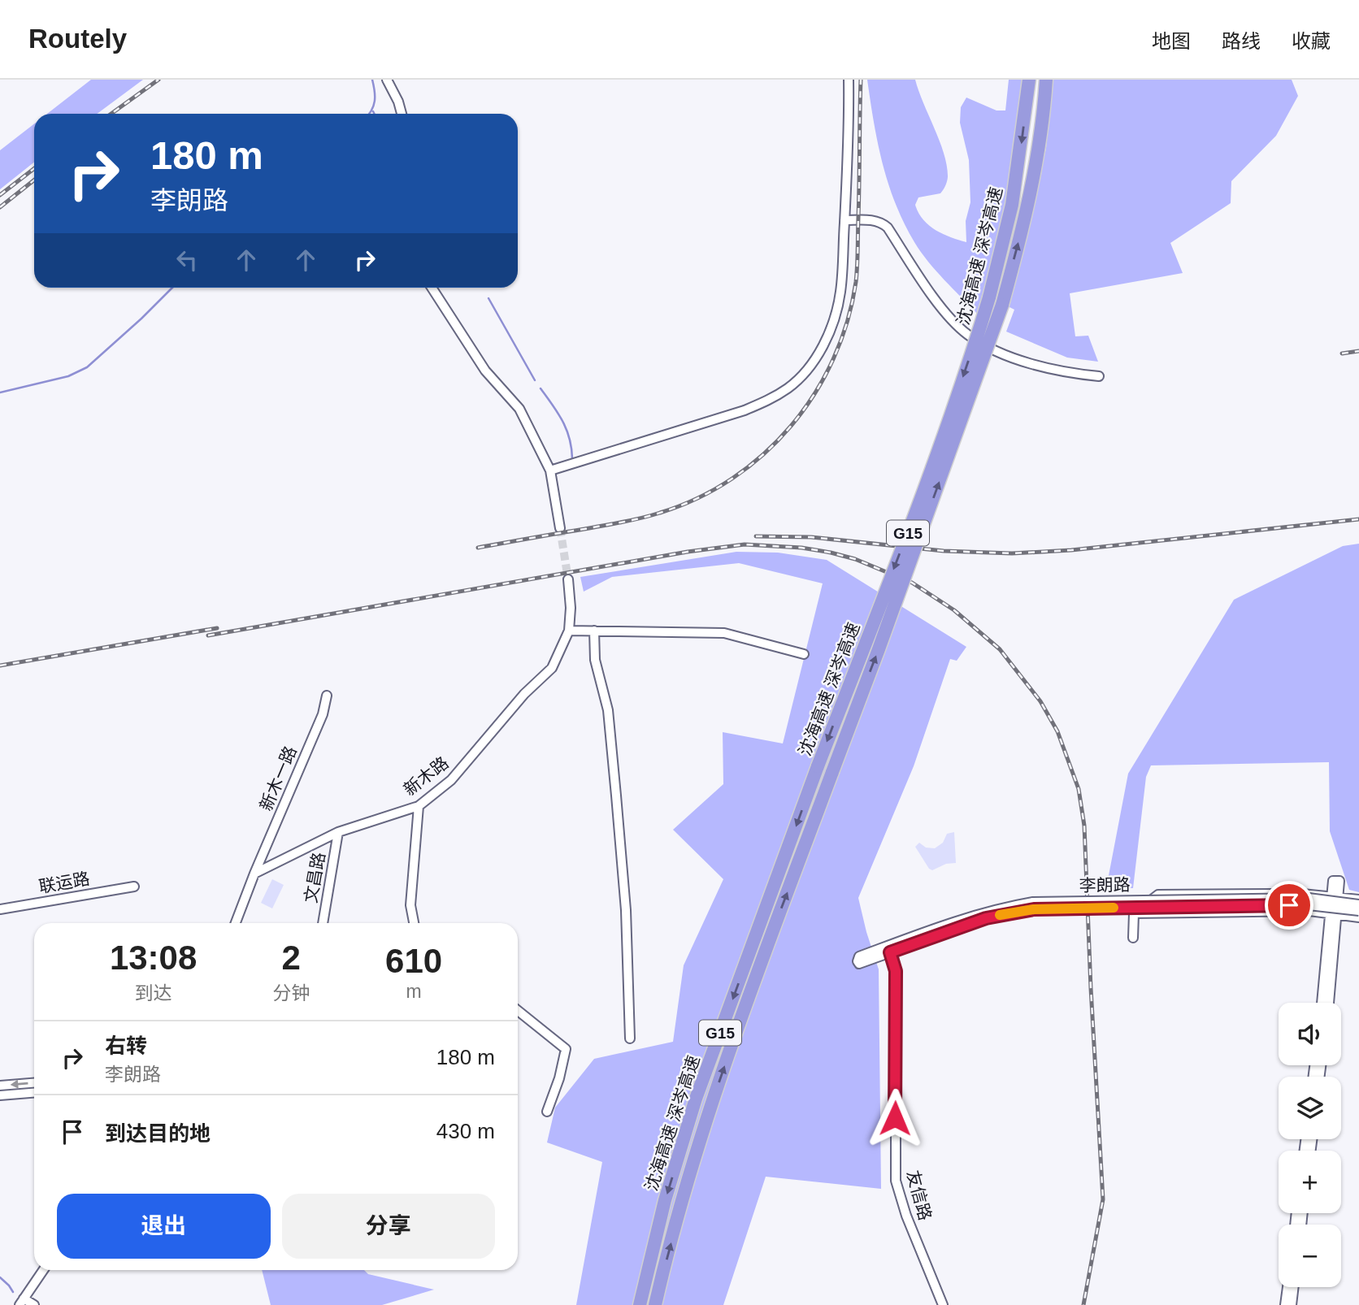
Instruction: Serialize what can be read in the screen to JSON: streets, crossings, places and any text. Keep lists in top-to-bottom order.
{
  "streets": {
    "highway": ["沈海高速 深岑高速", "G15"],
    "street": [
      "新木路",
      "新木一路",
      "文昌路",
      "联运路",
      "李朗路",
      "友信路"
    ]
  },
  "crossings": [
    ["新木路", "新木一路"],
    ["新木路", "文昌路"],
    ["李朗路", "友信路"]
  ],
  "page": {
    "header": "Routely",
    "nav": ["地图", "路线", "收藏"],
    "turn": ["180 m", "李朗路"],
    "eta": [
      "13:08",
      "到达",
      "2",
      "分钟",
      "610",
      "m"
    ],
    "map_buttons": ["+", "−"],
    "list": [
      {
        "name": "右转",
        "note": "李朗路",
        "value": "180 m"
      },
      {
        "name": "到达目的地",
        "value": "430 m"
      }
    ],
    "buttons": ["退出", "分享"]
  }
}
